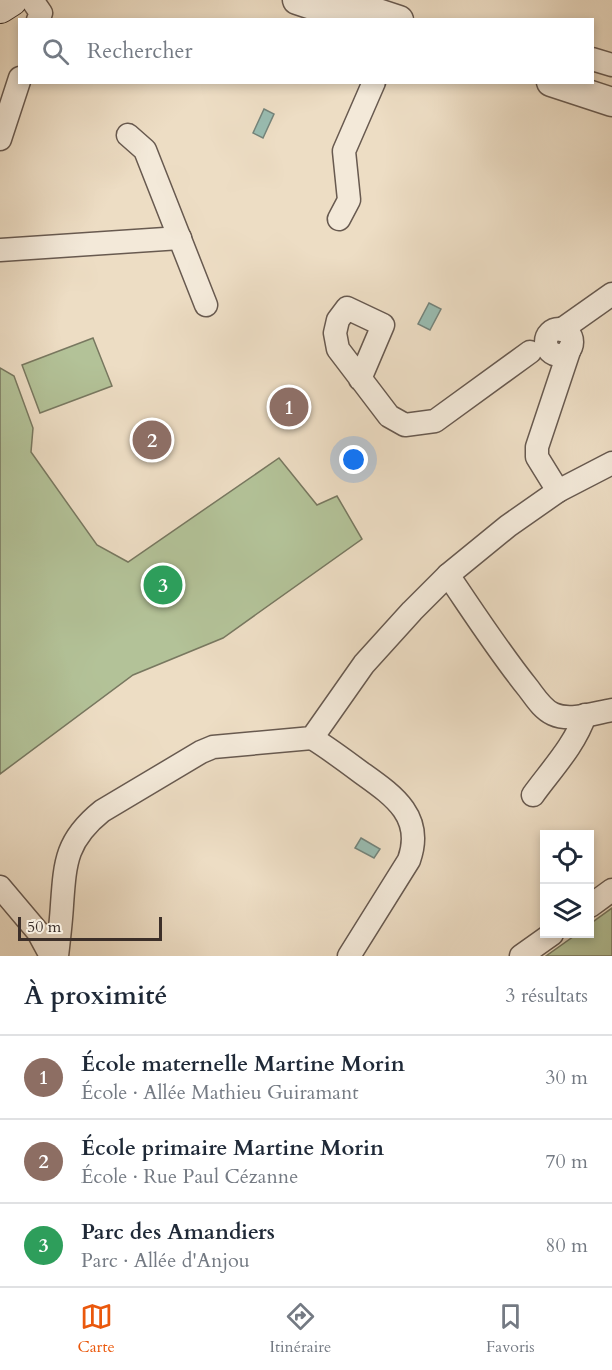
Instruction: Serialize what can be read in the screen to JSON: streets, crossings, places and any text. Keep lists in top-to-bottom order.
{
  "scale_bar": "50 m",
  "page": {
    "search": "Rechercher",
    "pins": ["1", "2", "3"],
    "scale": "50 m",
    "heading": ["À proximité", "3 résultats"],
    "list": [
      {
        "mark": "1",
        "name": "École maternelle Martine Morin",
        "note": "École · Allée Mathieu Guiramant",
        "value": "30 m"
      },
      {
        "mark": "2",
        "name": "École primaire Martine Morin",
        "note": "École · Rue Paul Cézanne",
        "value": "70 m"
      },
      {
        "mark": "3",
        "name": "Parc des Amandiers",
        "note": "Parc · Allée d'Anjou",
        "value": "80 m"
      }
    ],
    "nav": ["Carte", "Itinéraire", "Favoris"]
  }
}
